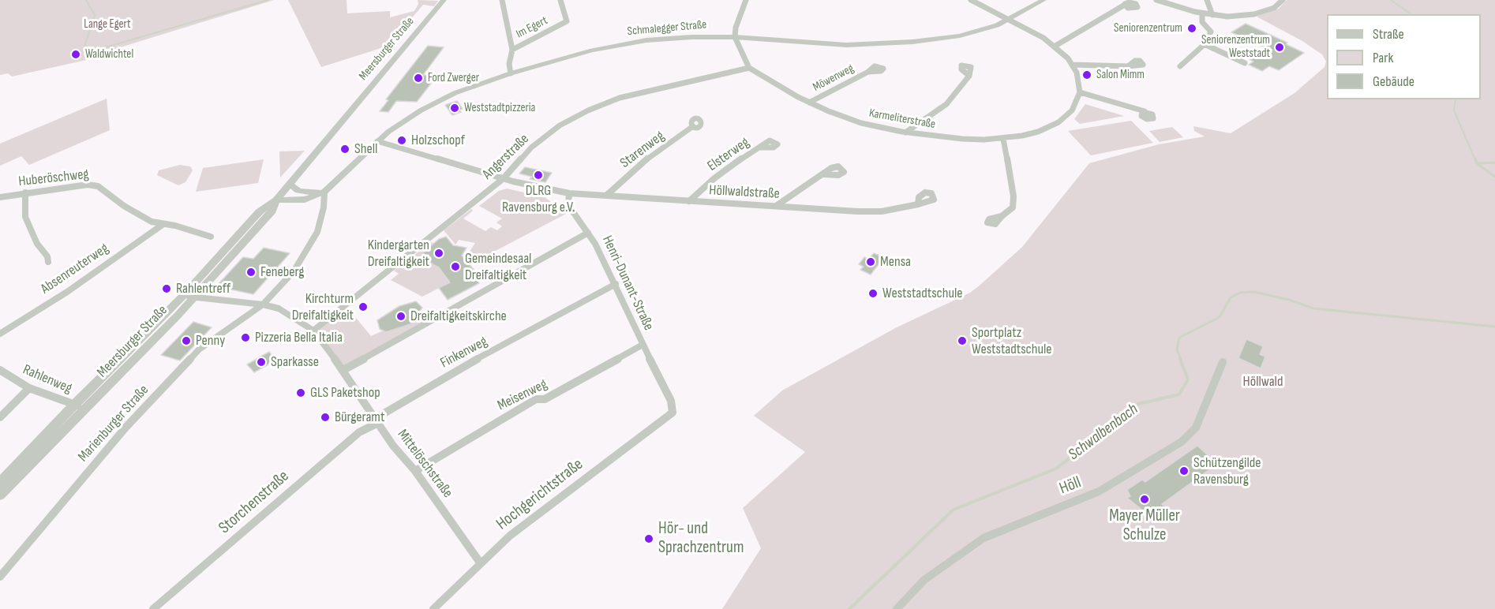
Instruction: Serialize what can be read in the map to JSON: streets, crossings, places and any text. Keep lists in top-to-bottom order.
{
  "streets": {
    "street": [
      "Im Egert",
      "Schmalegger Straße",
      "Meersburger Straße",
      "Möwenweg",
      "Karmeliterstraße",
      "Starenweg",
      "Elsterweg",
      "Angerstraße",
      "Huberöschweg",
      "Höllwaldstraße",
      "Absenreuterweg",
      "Henri-Dunant-Straße",
      "Finkenweg",
      "Rahlenweg",
      "Meisenweg",
      "Marienburger Straße",
      "Mittelöschstraße",
      "Höll",
      "Hochgerichtstraße",
      "Storchenstraße"
    ]
  },
  "crossings": [
    ["Im Egert", "Schmalegger Straße"],
    ["Schmalegger Straße", "Meersburger Straße"],
    ["Meersburger Straße", "Rahlenweg"],
    ["Meersburger Straße", "Mittelöschstraße"],
    ["Möwenweg", "Karmeliterstraße"],
    ["Karmeliterstraße", "Angerstraße"],
    ["Starenweg", "Höllwaldstraße"],
    ["Elsterweg", "Höllwaldstraße"],
    ["Angerstraße", "Mittelöschstraße"],
    ["Huberöschweg", "Absenreuterweg"],
    ["Höllwaldstraße", "Henri-Dunant-Straße"],
    ["Henri-Dunant-Straße", "Finkenweg"],
    ["Henri-Dunant-Straße", "Meisenweg"],
    ["Henri-Dunant-Straße", "Hochgerichtstraße"],
    ["Finkenweg", "Mittelöschstraße"],
    ["Finkenweg", "Storchenstraße"],
    ["Meisenweg", "Mittelöschstraße"],
    ["Marienburger Straße", "Mittelöschstraße"],
    ["Mittelöschstraße", "Hochgerichtstraße"],
    ["Mittelöschstraße", "Storchenstraße"]
  ],
  "water": ["Schwalbenbach"],
  "parks": ["Lange Egert", "Höllwald"],
  "places": [
    "Seniorenzentrum",
    "Seniorenzentrum Weststadt",
    "Waldwichtel",
    "Salon Mimm",
    "Ford Zwerger",
    "Weststadtpizzeria",
    "Holzschopf",
    "Shell",
    "DLRG Ravensburg e.V.",
    "Kindergarten Dreifaltigkeit",
    "Mensa",
    "Gemeindesaal Dreifaltigkeit",
    "Feneberg",
    "Rahlentreff",
    "Weststadtschule",
    "Kirchturm Dreifaltigkeit",
    "Dreifaltigkeitskirche",
    "Pizzeria Bella Italia",
    "Penny",
    "Sportplatz Weststadtschule",
    "Sparkasse",
    "GLS Paketshop",
    "Bürgeramt",
    "Schützengilde Ravensburg",
    "Mayer Müller Schulze",
    "Hör- und Sprachzentrum"
  ],
  "legend": ["Straße", "Park", "Gebäude"]
}
